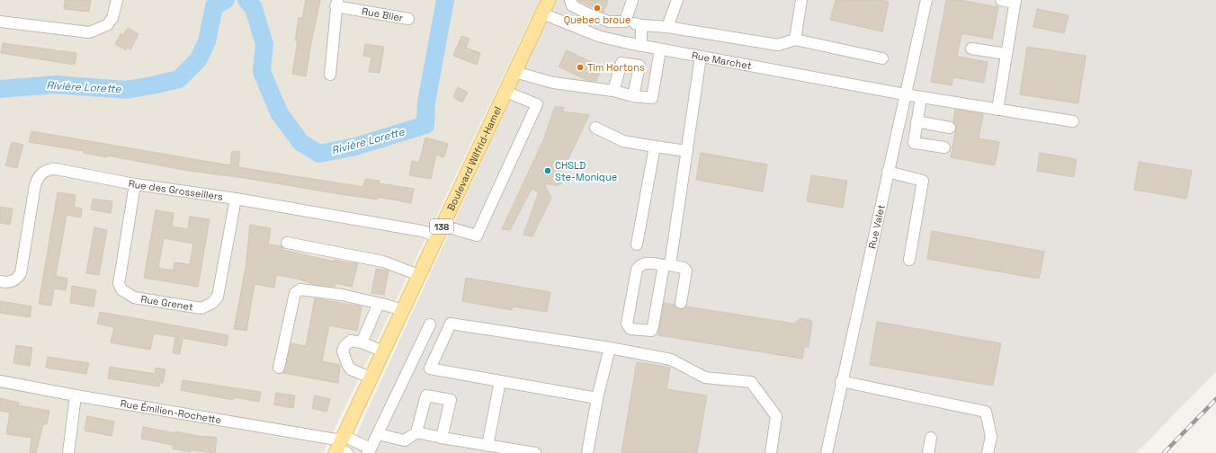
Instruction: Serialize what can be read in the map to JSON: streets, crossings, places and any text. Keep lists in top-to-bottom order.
{
  "streets": {
    "main road": ["Boulevard Wilfrid-Hamel", "138"],
    "street": [
      "Rue Blier",
      "Rue Marchet",
      "Rue des Grosseillers",
      "Rue Valet",
      "Rue Grenet",
      "Rue Émilien-Rochette"
    ]
  },
  "crossings": [
    ["Rue Marchet", "Boulevard Wilfrid-Hamel"],
    ["Rue Marchet", "Rue Valet"],
    ["Boulevard Wilfrid-Hamel", "Rue des Grosseillers"],
    ["Boulevard Wilfrid-Hamel", "Rue Émilien-Rochette"],
    ["Rue des Grosseillers", "Rue Grenet"]
  ],
  "water": ["Rivière Lorette"],
  "places": ["Quebec broue", "Tim Hortons", "CHSLD Ste-Monique"]
}
